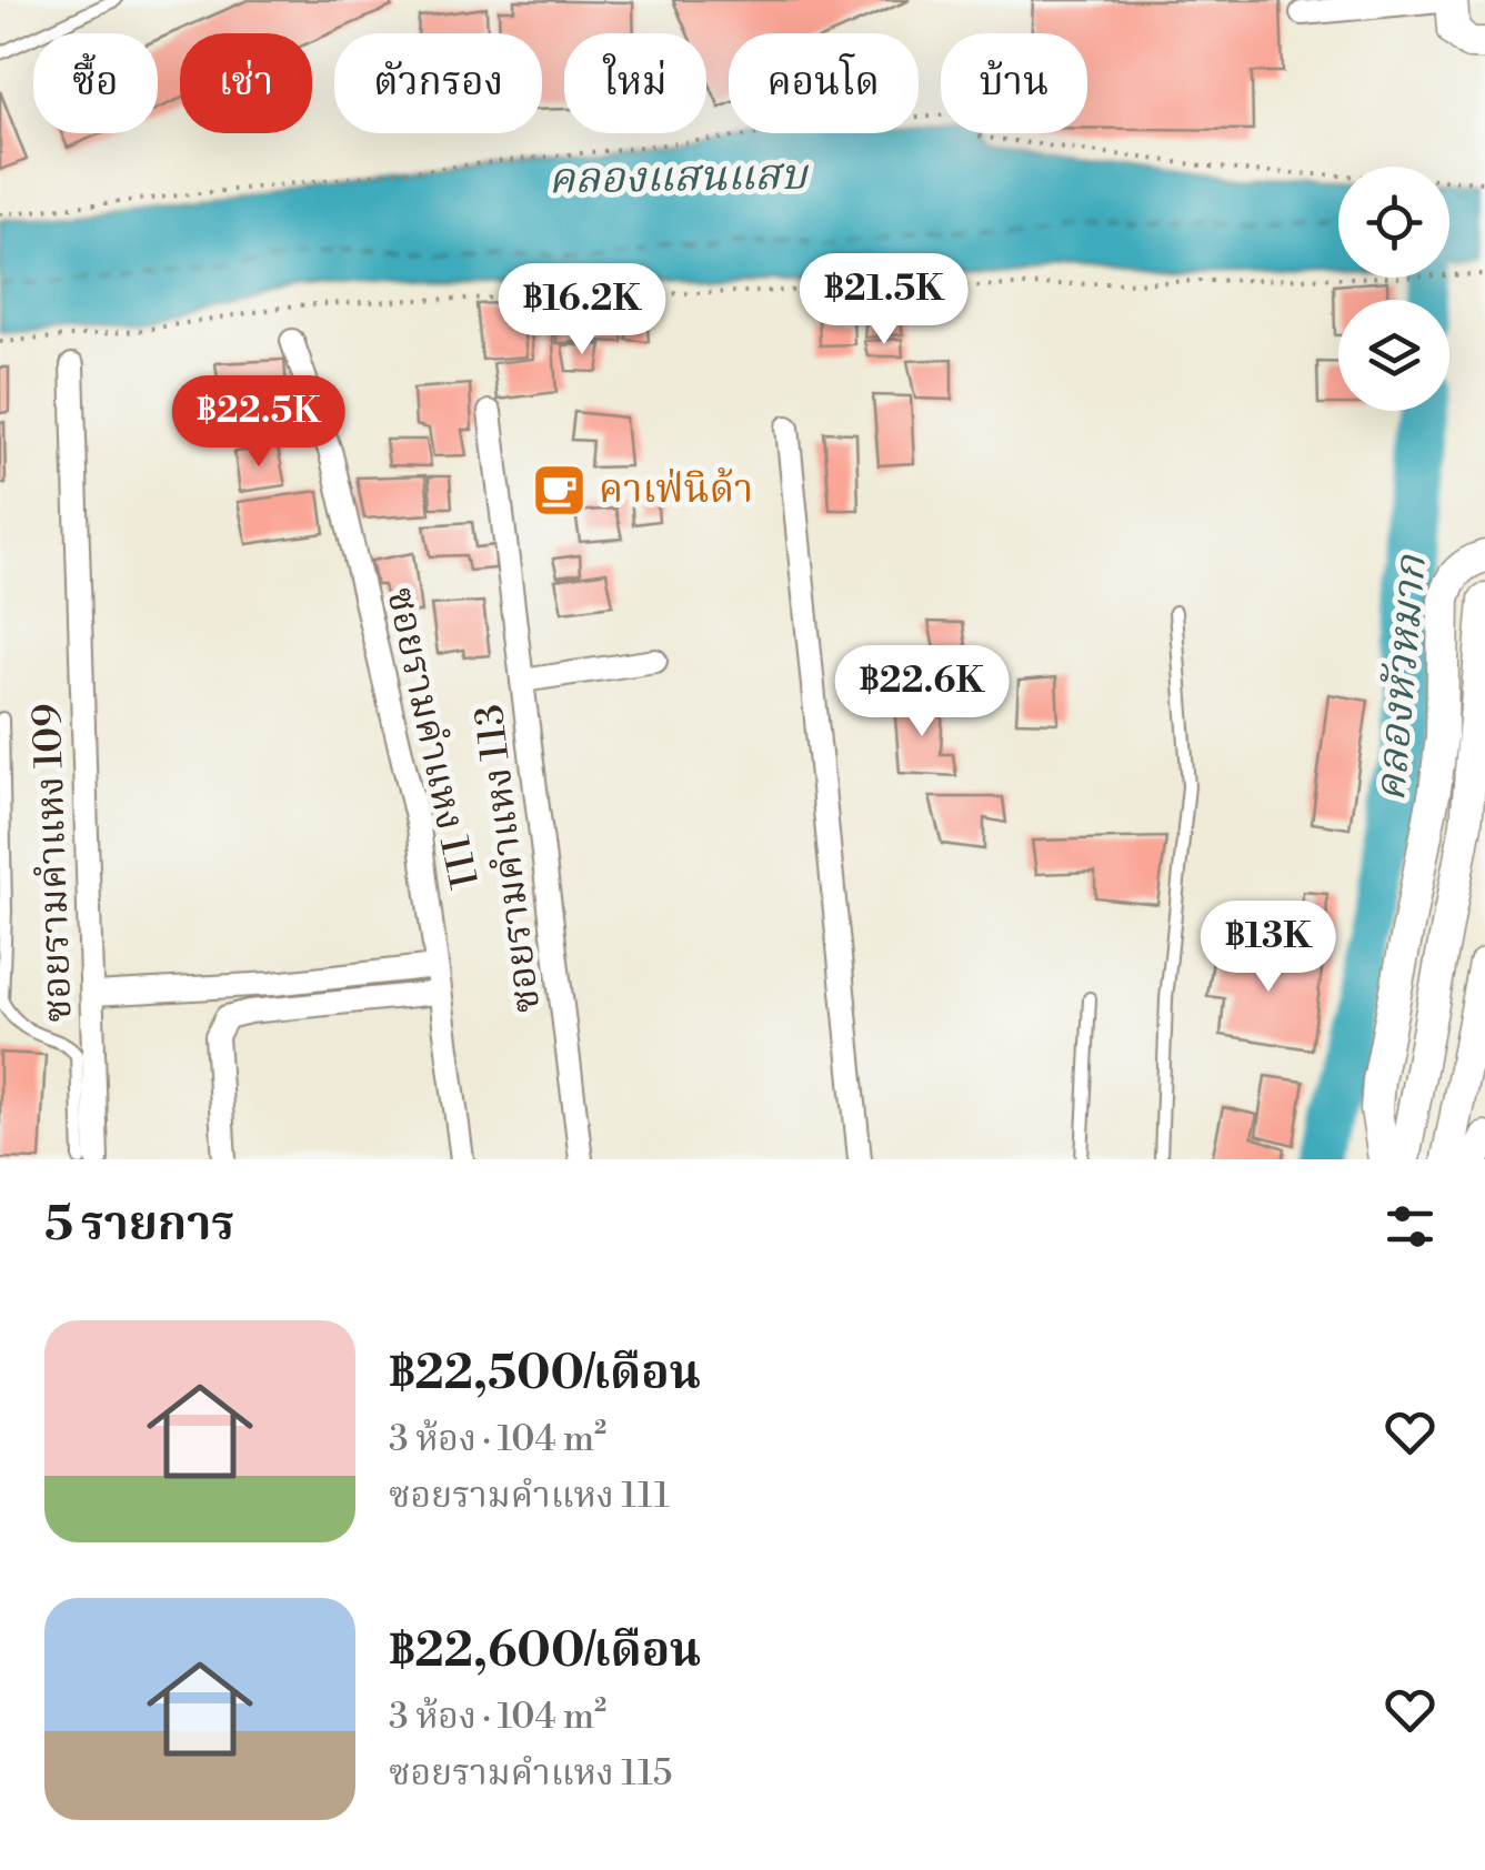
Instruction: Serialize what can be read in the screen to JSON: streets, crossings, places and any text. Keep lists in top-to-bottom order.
{
  "streets": {
    "street": ["ซอยรามคำแหง 111", "ซอยรามคำแหง 113", "ซอยรามคำแหง 109"]
  },
  "water": ["คลองแสนแสบ", "คลองหัวหมาก"],
  "places": {
    "cafe": ["คาเฟ่นิด้า"]
  },
  "page": {
    "chip": [
      "ซื้อ",
      "เช่า",
      "ตัวกรอง",
      "ใหม่",
      "คอนโด",
      "บ้าน"
    ],
    "price": [
      "฿21.5K",
      "฿16.2K",
      "฿22.5K",
      "฿22.6K",
      "฿13K"
    ],
    "heading": "5 รายการ",
    "list": [
      {
        "name": "฿22,500/เดือน",
        "note": "3 ห้อง · 104 m² · ซอยรามคำแหง 111"
      },
      {
        "name": "฿22,600/เดือน",
        "note": "3 ห้อง · 104 m² · ซอยรามคำแหง 115"
      }
    ]
  }
}
